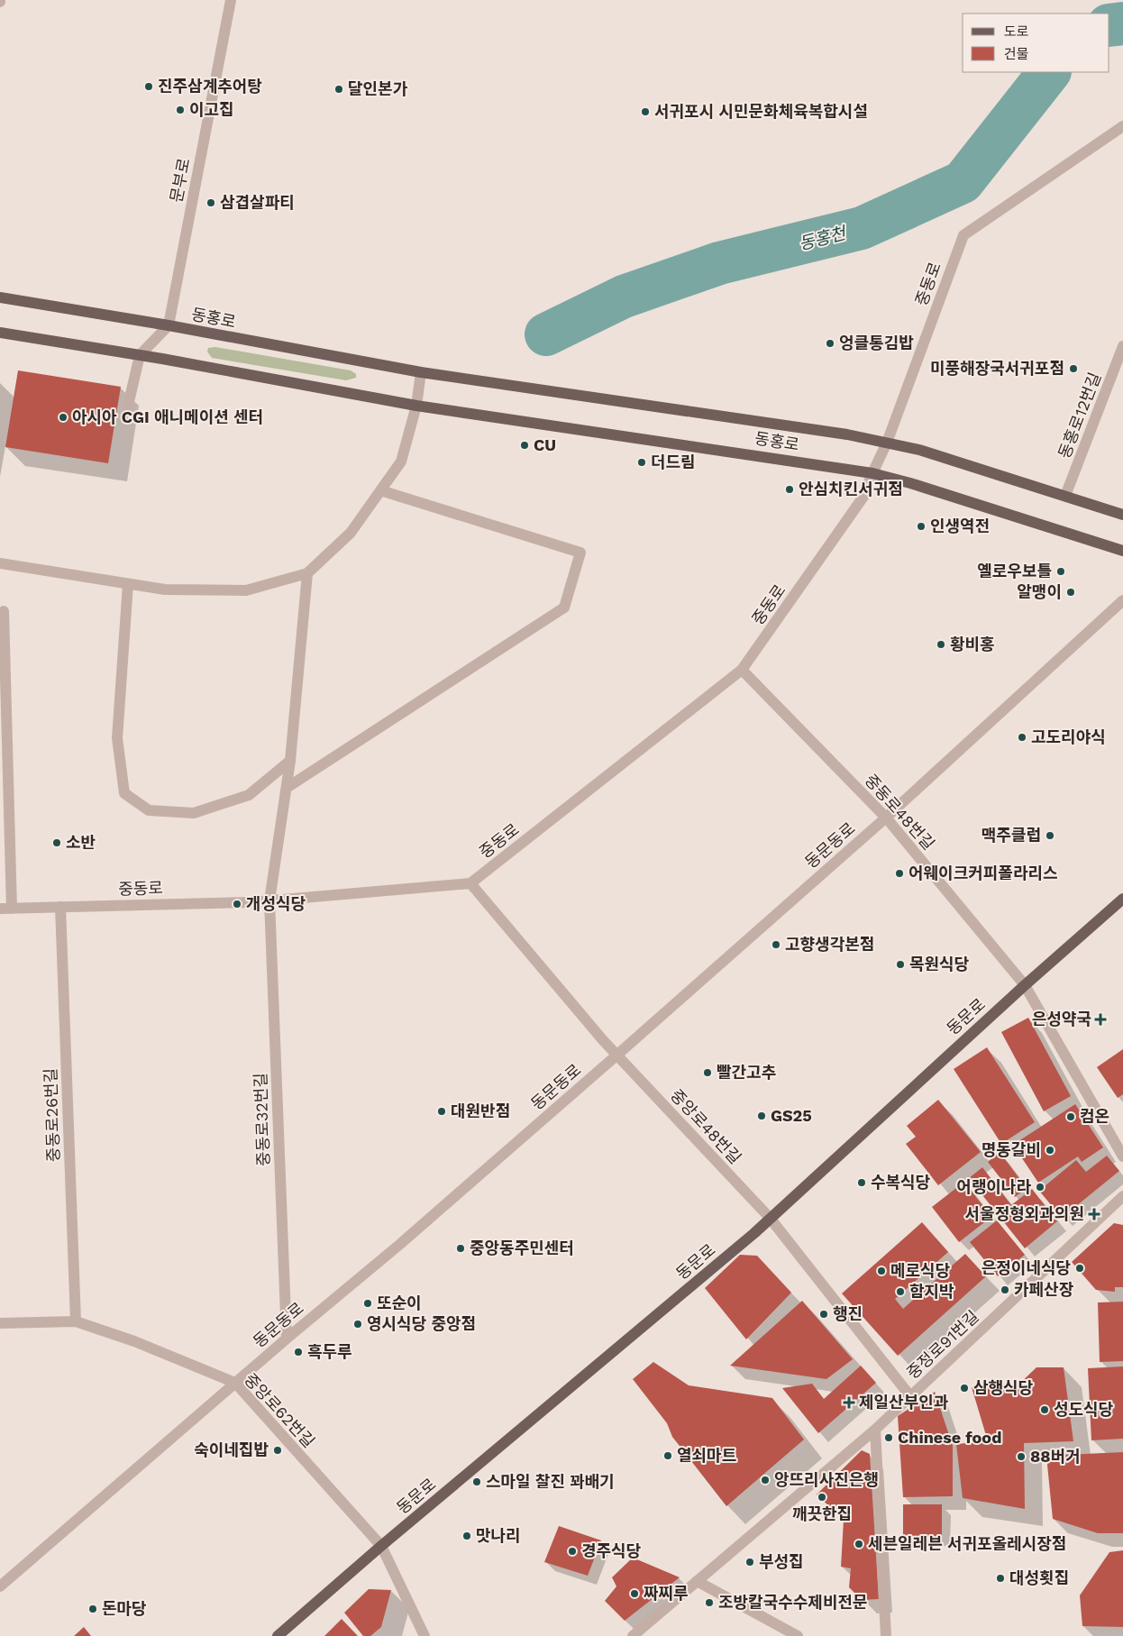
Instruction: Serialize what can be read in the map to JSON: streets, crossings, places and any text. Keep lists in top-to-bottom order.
{
  "streets": {
    "main road": ["동홍로", "동문로"],
    "street": [
      "문부로",
      "중동로",
      "동홍로12번길",
      "중동로48번길",
      "동문동로",
      "중동로26번길",
      "중동로32번길",
      "중앙로48번길",
      "중정로91번길",
      "중앙로62번길"
    ]
  },
  "crossings": [
    ["문부로", "동홍로"],
    ["중동로", "동홍로"],
    ["중동로", "중동로48번길"],
    ["중동로", "중동로26번길"],
    ["중동로", "중동로32번길"],
    ["중동로", "중앙로48번길"],
    ["동홍로", "동홍로12번길"],
    ["중동로48번길", "동문동로"],
    ["중동로48번길", "동문로"],
    ["동문동로", "중동로32번길"],
    ["동문동로", "중앙로48번길"],
    ["동문동로", "중앙로62번길"],
    ["동문로", "중앙로48번길"],
    ["동문로", "중앙로62번길"],
    ["중동로26번길", "중앙로62번길"],
    ["중앙로48번길", "중정로91번길"]
  ],
  "water": ["동홍천"],
  "places": {
    "other": [
      "진주삼계추어탕",
      "달인본가",
      "이고집",
      "서귀포시 시민문화체육복합시설",
      "삼겹살파티",
      "엉클통김밥",
      "미풍해장국서귀포점",
      "아시아 CGI 애니메이션 센터",
      "CU",
      "더드림",
      "안심치킨서귀점",
      "인생역전",
      "옐로우보틀",
      "알맹이",
      "황비홍",
      "고도리야식",
      "맥주클럽",
      "소반",
      "어웨이크커피폴라리스",
      "개성식당",
      "고향생각본점",
      "목원식당",
      "빨간고추",
      "대원반점",
      "GS25",
      "컴온",
      "명동갈비",
      "수복식당",
      "어랭이나라",
      "중앙동주민센터",
      "은정이네식당",
      "메로식당",
      "카페산장",
      "함지박",
      "또순이",
      "행진",
      "영시식당 중앙점",
      "흑두루",
      "삼행식당",
      "성도식당",
      "Chinese food",
      "숙이네집밥",
      "열쇠마트",
      "88버거",
      "앙뜨리사진은행",
      "스마일 찰진 꽈배기",
      "깨끗한집",
      "맛나리",
      "세븐일레븐 서귀포올레시장점",
      "경주식당",
      "부성집",
      "대성횟집",
      "짜찌루",
      "조방칼국수수제비전문",
      "돈마당"
    ],
    "health": ["은성약국", "서울정형외과의원", "제일산부인과"]
  },
  "legend": ["도로", "건물"]
}
